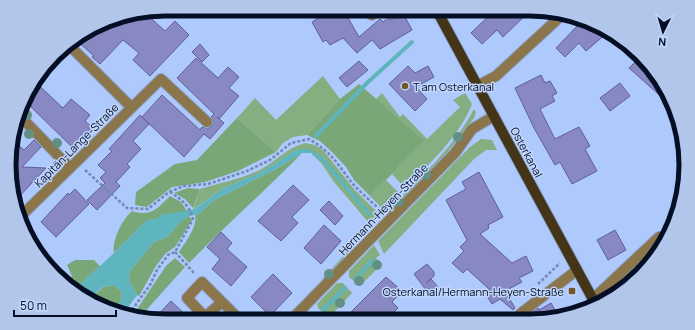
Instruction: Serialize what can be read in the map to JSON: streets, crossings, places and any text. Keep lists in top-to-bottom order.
{
  "streets": {
    "main road": ["Osterkanal"],
    "street": ["Kapitän-Lange-Straße", "Hermann-Heyen-Straße"]
  },
  "crossings": [
    ["Osterkanal", "Hermann-Heyen-Straße"]
  ],
  "places": {
    "other": ["T am Osterkanal"],
    "transit": ["Osterkanal/Hermann-Heyen-Straße"]
  },
  "scale_bar": "50 m",
  "north": "bottom"
}
